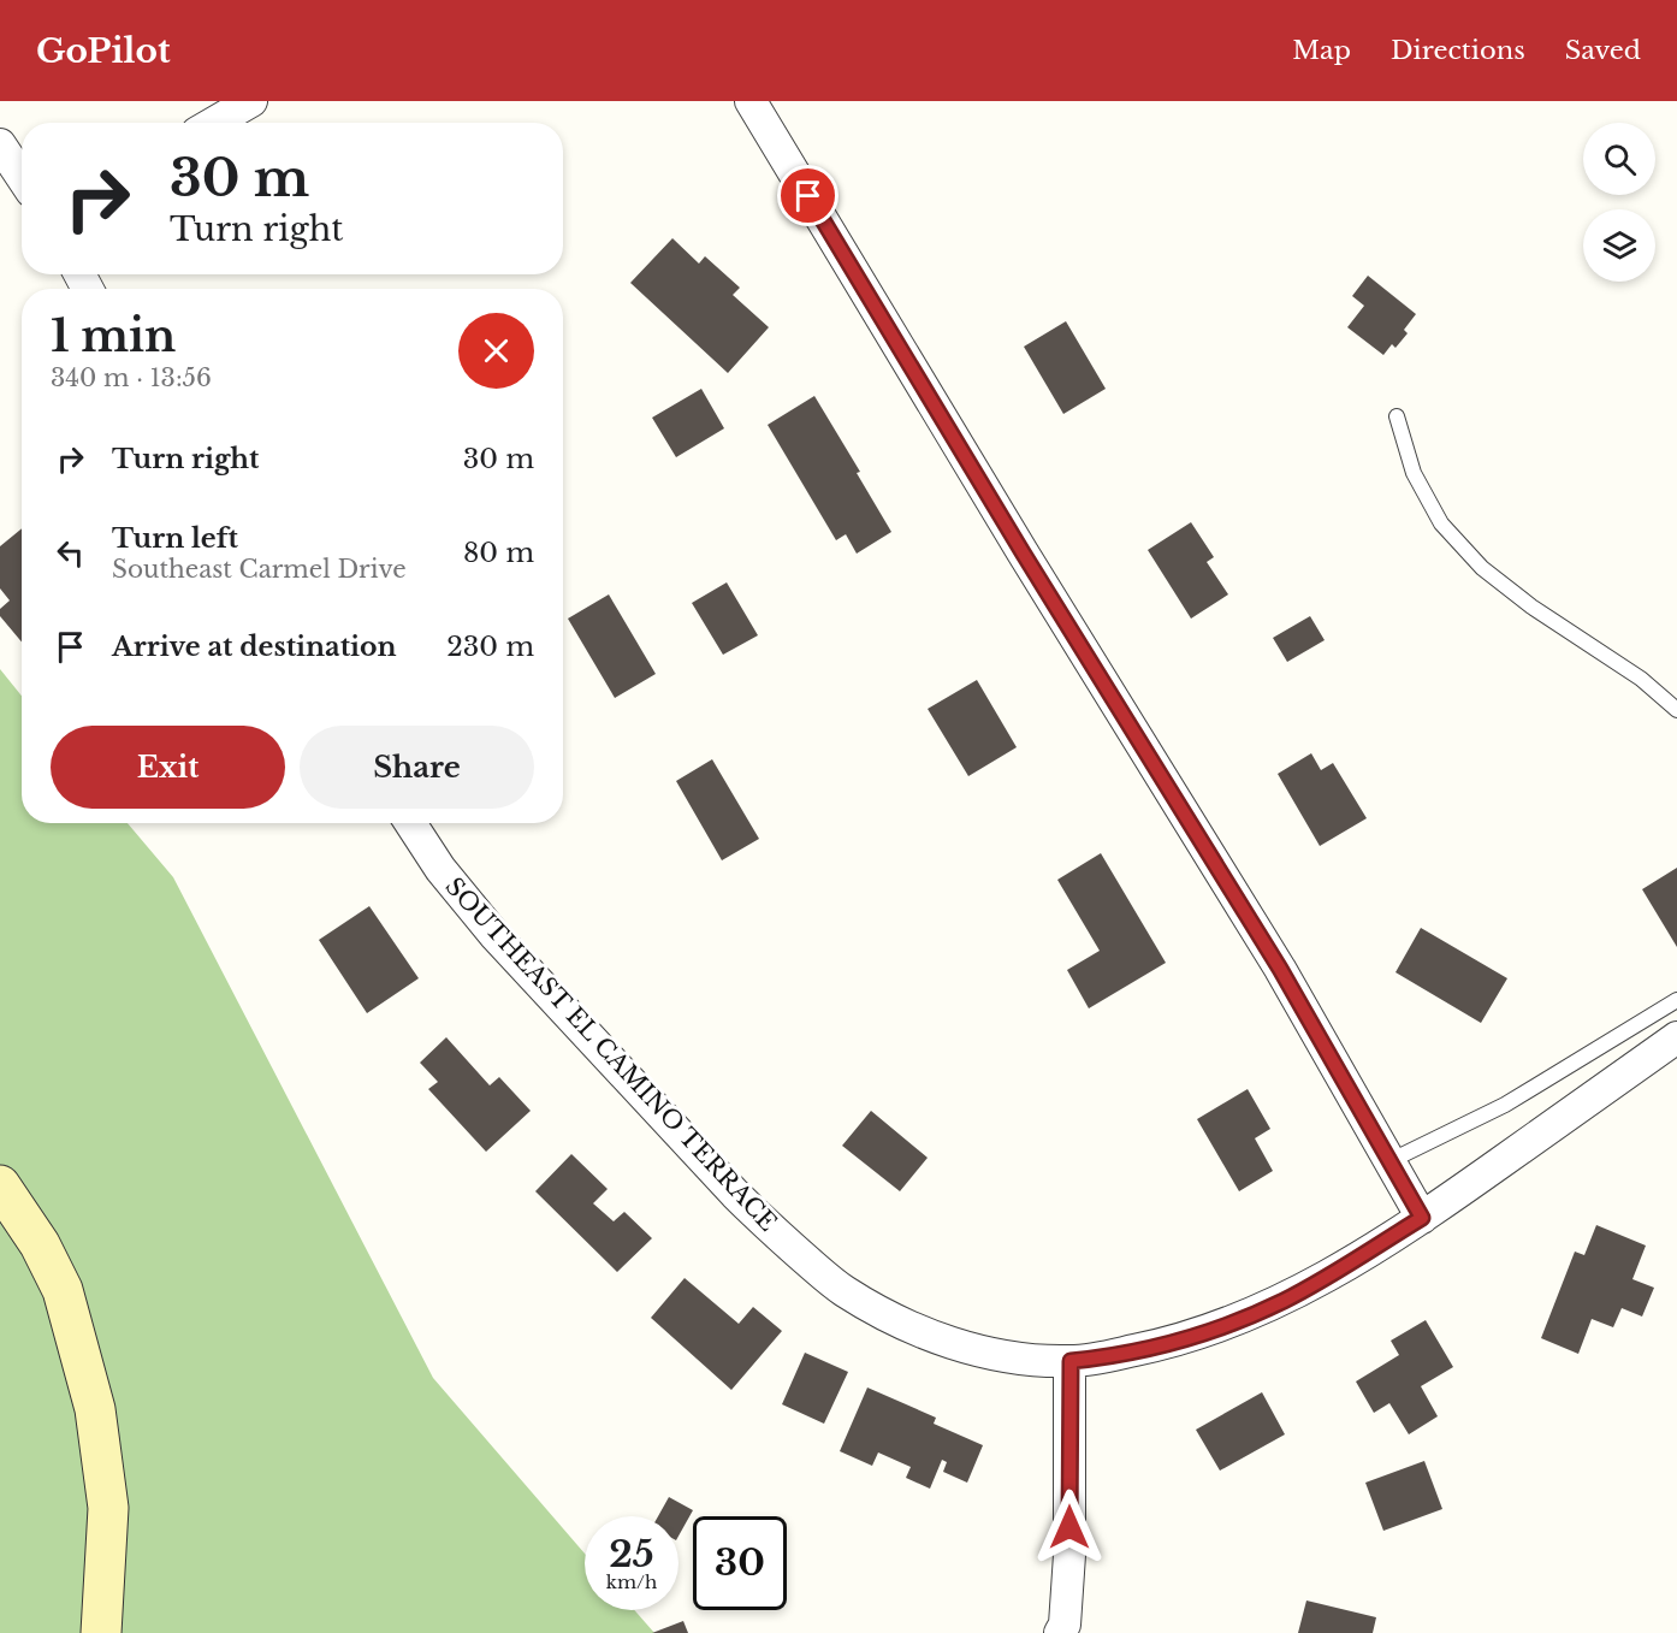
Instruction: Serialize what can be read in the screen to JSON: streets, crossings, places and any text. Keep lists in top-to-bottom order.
{
  "streets": {
    "street": ["SOUTHEAST EL CAMINO TERRACE"]
  },
  "page": {
    "header": "GoPilot",
    "nav": ["Map", "Directions", "Saved"],
    "turn": ["30 m", "Turn right"],
    "heading": ["1 min", "340 m · 13:56"],
    "list": [
      {
        "name": "Turn right",
        "value": "30 m"
      },
      {
        "name": "Turn left",
        "note": "Southeast Carmel Drive",
        "value": "80 m"
      },
      {
        "name": "Arrive at destination",
        "value": "230 m"
      }
    ],
    "buttons": ["Exit", "Share"],
    "speed": "25 km/h",
    "limit": "30"
  }
}
